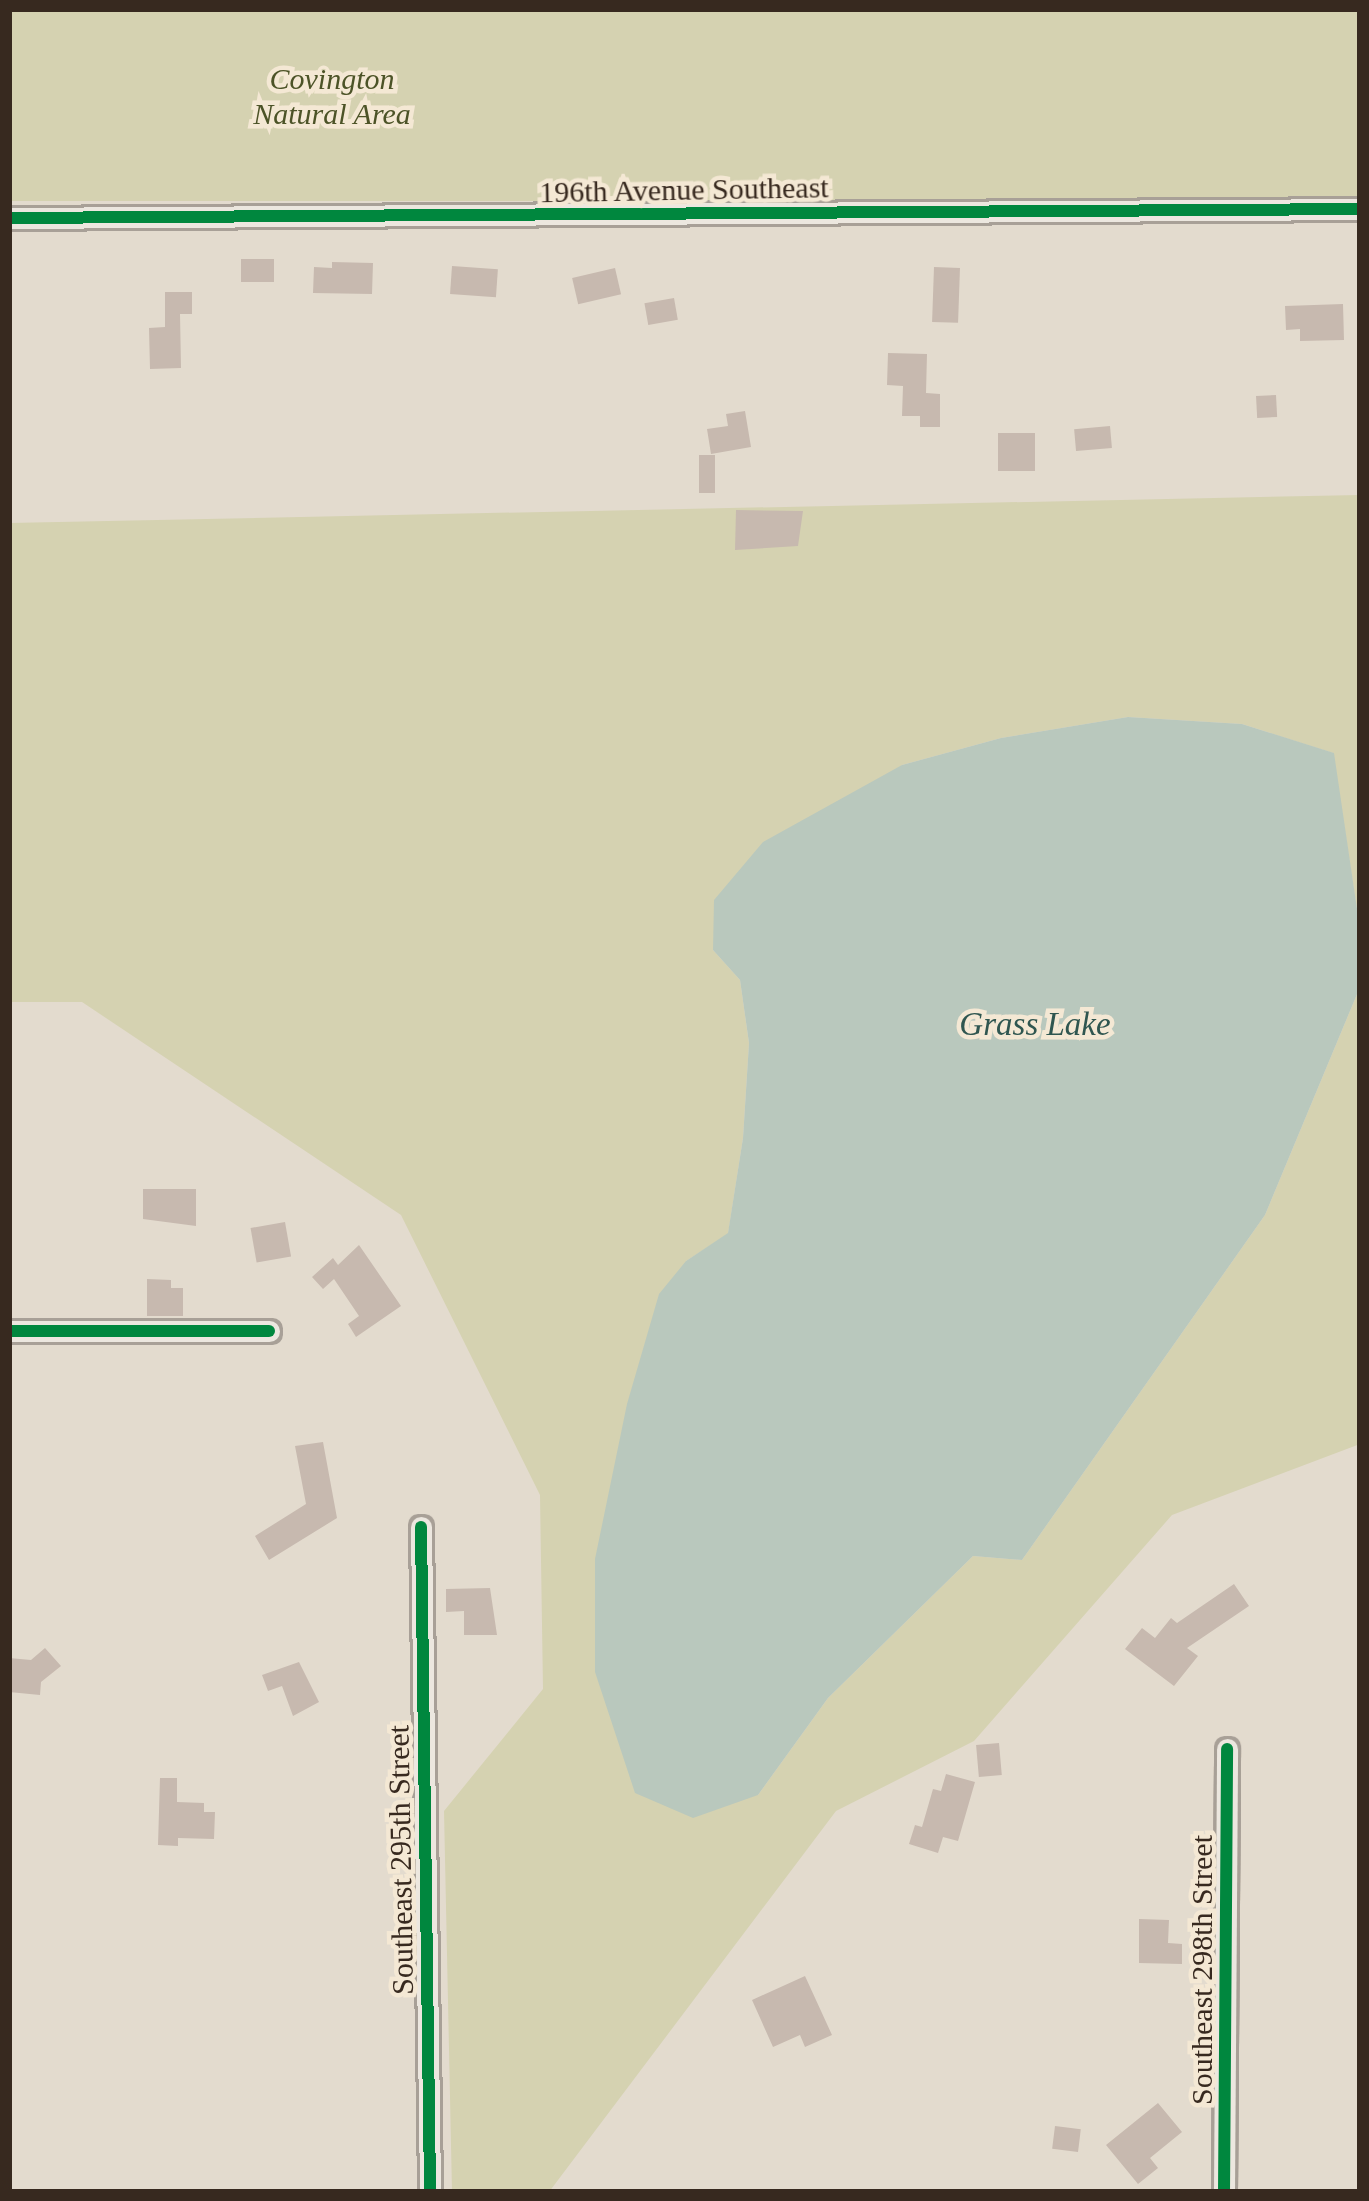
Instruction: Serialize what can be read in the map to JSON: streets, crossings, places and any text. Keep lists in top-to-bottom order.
{
  "streets": {
    "street": ["196th Avenue Southeast", "Southeast 295th Street", "Southeast 298th Street"]
  },
  "water": ["Grass Lake"],
  "parks": ["Covington Natural Area"]
}
